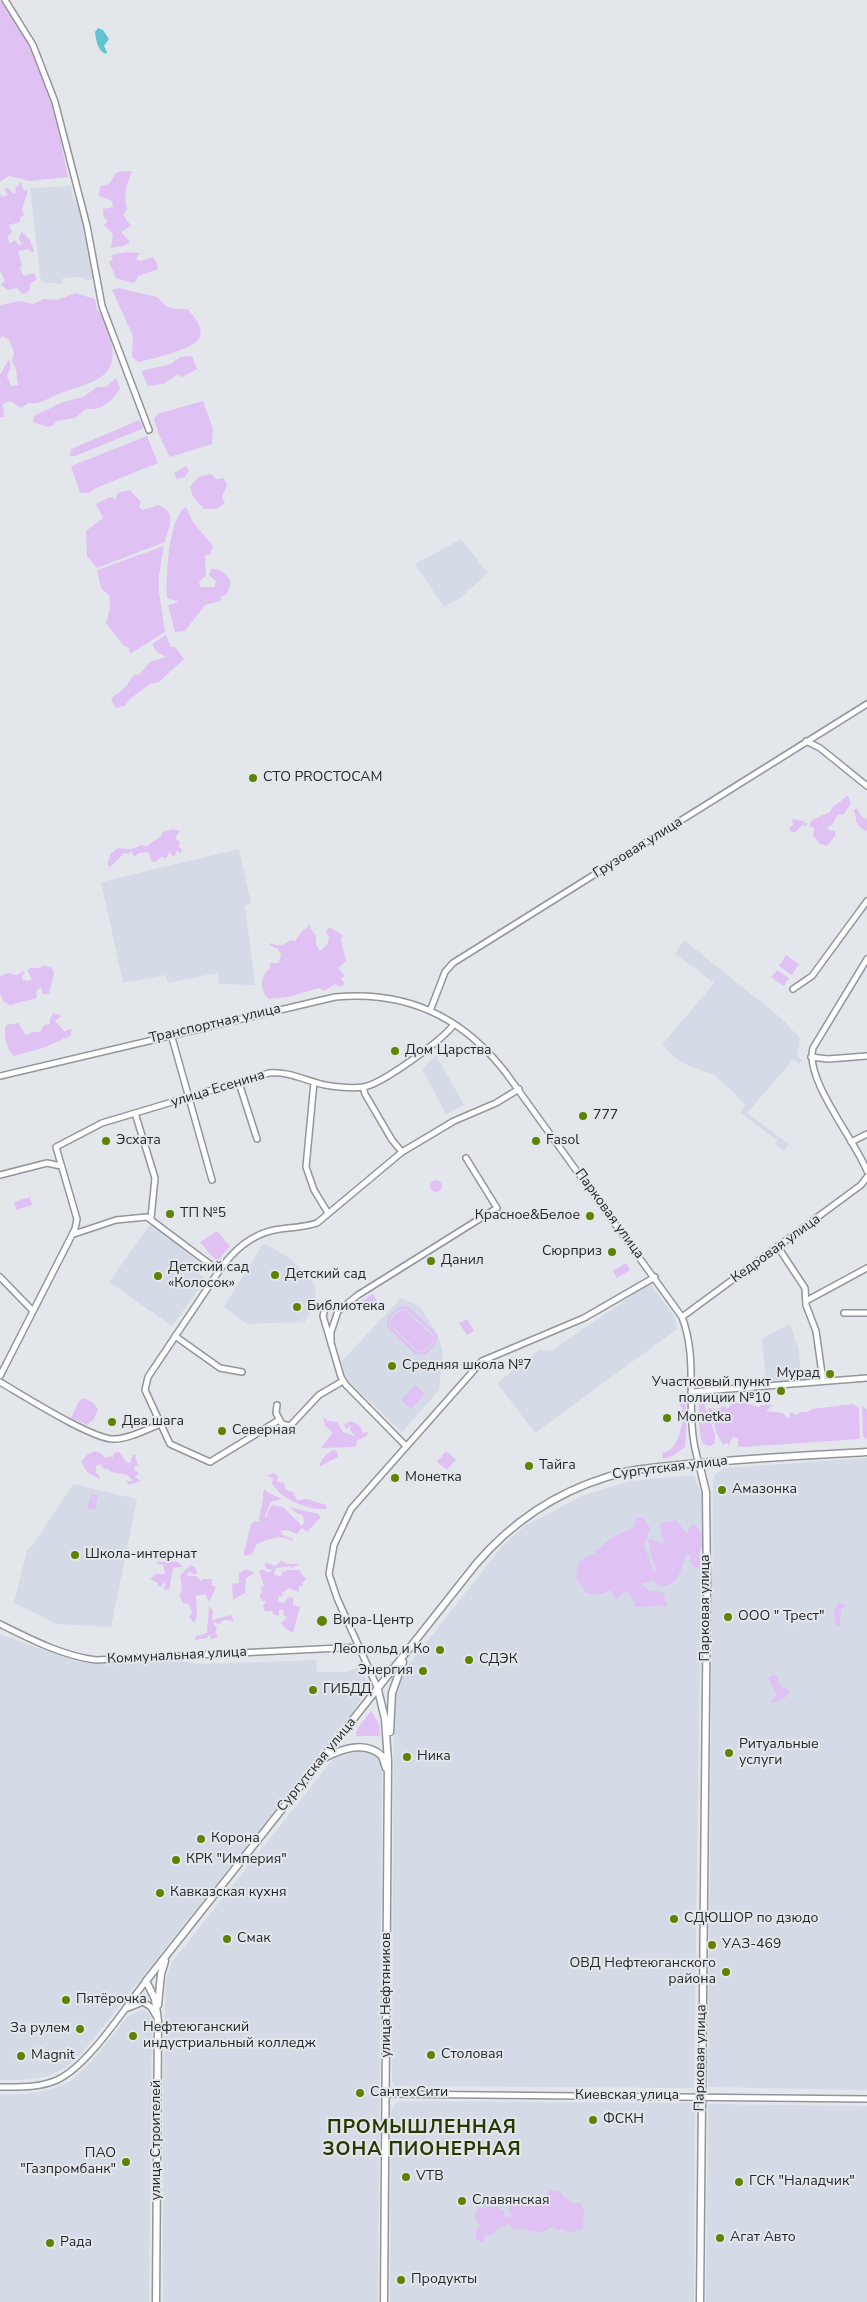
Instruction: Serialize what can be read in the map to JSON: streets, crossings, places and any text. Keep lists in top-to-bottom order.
{
  "streets": {
    "main road": [
      "Парковая улица",
      "Сургутская улица",
      "улица Нефтяников",
      "улица Строителей"
    ],
    "street": [
      "Грузовая улица",
      "Транспортная улица",
      "улица Есенина",
      "Кедровая улица",
      "Коммунальная улица",
      "Киевская улица"
    ]
  },
  "crossings": [
    ["Грузовая улица", "Транспортная улица"],
    ["Грузовая улица", "Парковая улица"],
    ["Транспортная улица", "Парковая улица"],
    ["улица Есенина", "Парковая улица"],
    ["Парковая улица", "Кедровая улица"],
    ["Парковая улица", "Сургутская улица"],
    ["Парковая улица", "Киевская улица"],
    ["Сургутская улица", "улица Нефтяников"],
    ["Сургутская улица", "улица Строителей"],
    ["улица Нефтяников", "Киевская улица"]
  ],
  "districts": ["ПРОМЫШЛЕННАЯ ЗОНА ПИОНЕРНАЯ"],
  "places": [
    "СТО PROCTOCAM",
    "Дом Царства",
    "777",
    "Эсхата",
    "Fasol",
    "ТП №5",
    "Красное&Белое",
    "Сюрприз",
    "Данил",
    "Детский сад",
    "Детский сад «Колосок»",
    "Библиотека",
    "Средняя школа №7",
    "Мурад",
    "Участковый пункт полиции №10",
    "Monetka",
    "Два шага",
    "Северная",
    "Тайга",
    "Монетка",
    "Амазонка",
    "Школа-интернат",
    "ООО \" Трест\"",
    "Вира-Центр",
    "Леопольд и Ко",
    "СДЭК",
    "Энергия",
    "ГИБДД",
    "Ритуальные услуги",
    "Ника",
    "Корона",
    "КРК \"Империя\"",
    "Кавказская кухня",
    "СДЮШОР по дзюдо",
    "Смак",
    "УАЗ-469",
    "ОВД Нефтеюганского района",
    "Пятёрочка",
    "За рулем",
    "Нефтеюганский индустриальный колледж",
    "Столовая",
    "Magnit",
    "СантехСити",
    "ФСКН",
    "ПАО \"Газпромбанк\"",
    "VTB",
    "ГСК \"Наладчик\"",
    "Славянская",
    "Агат Авто",
    "Рада",
    "Продукты"
  ]
}
